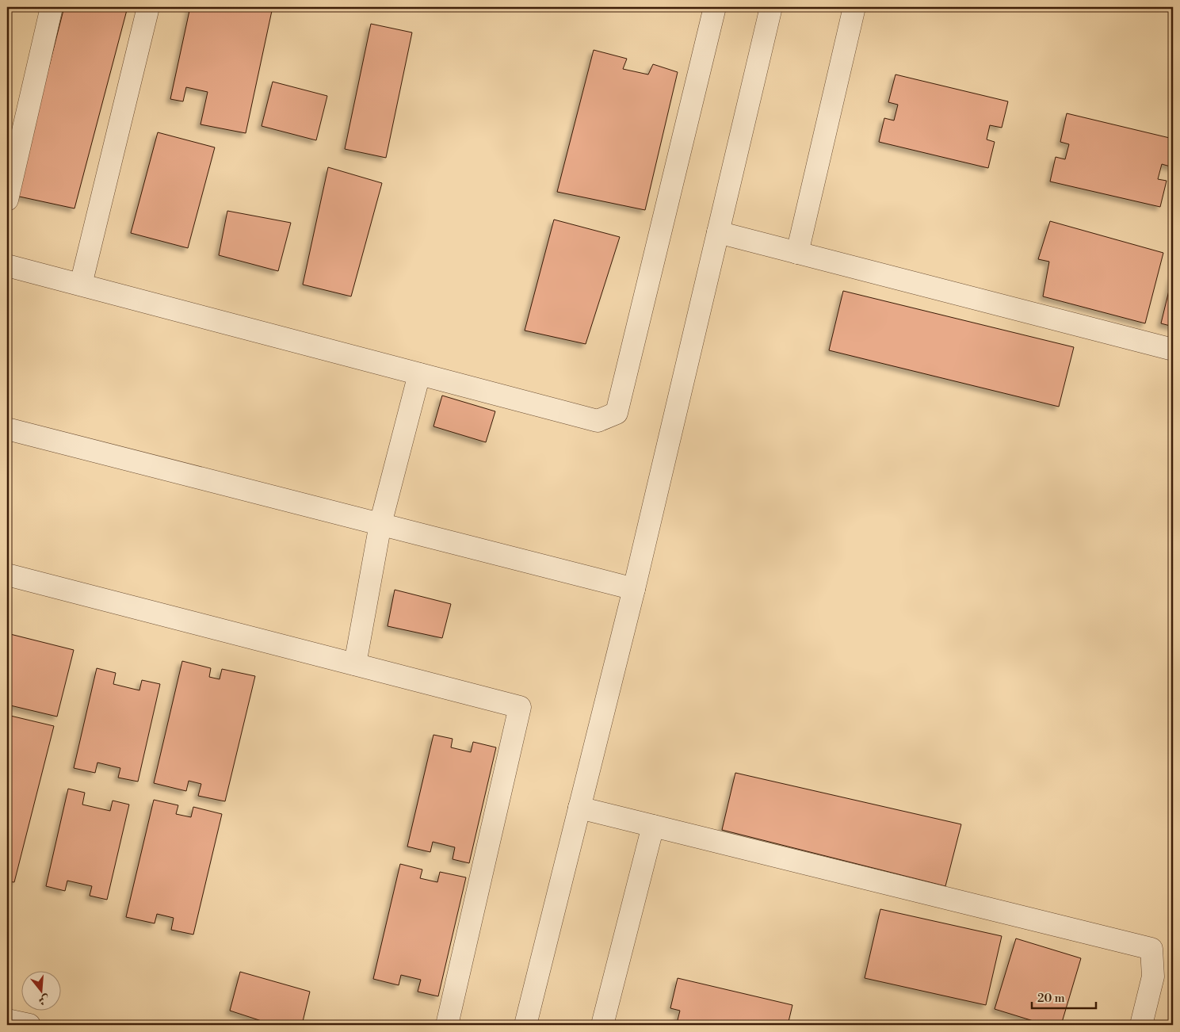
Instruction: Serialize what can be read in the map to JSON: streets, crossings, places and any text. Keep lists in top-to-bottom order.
{
  "scale_bar": "20 m",
  "north": "bottom"
}
